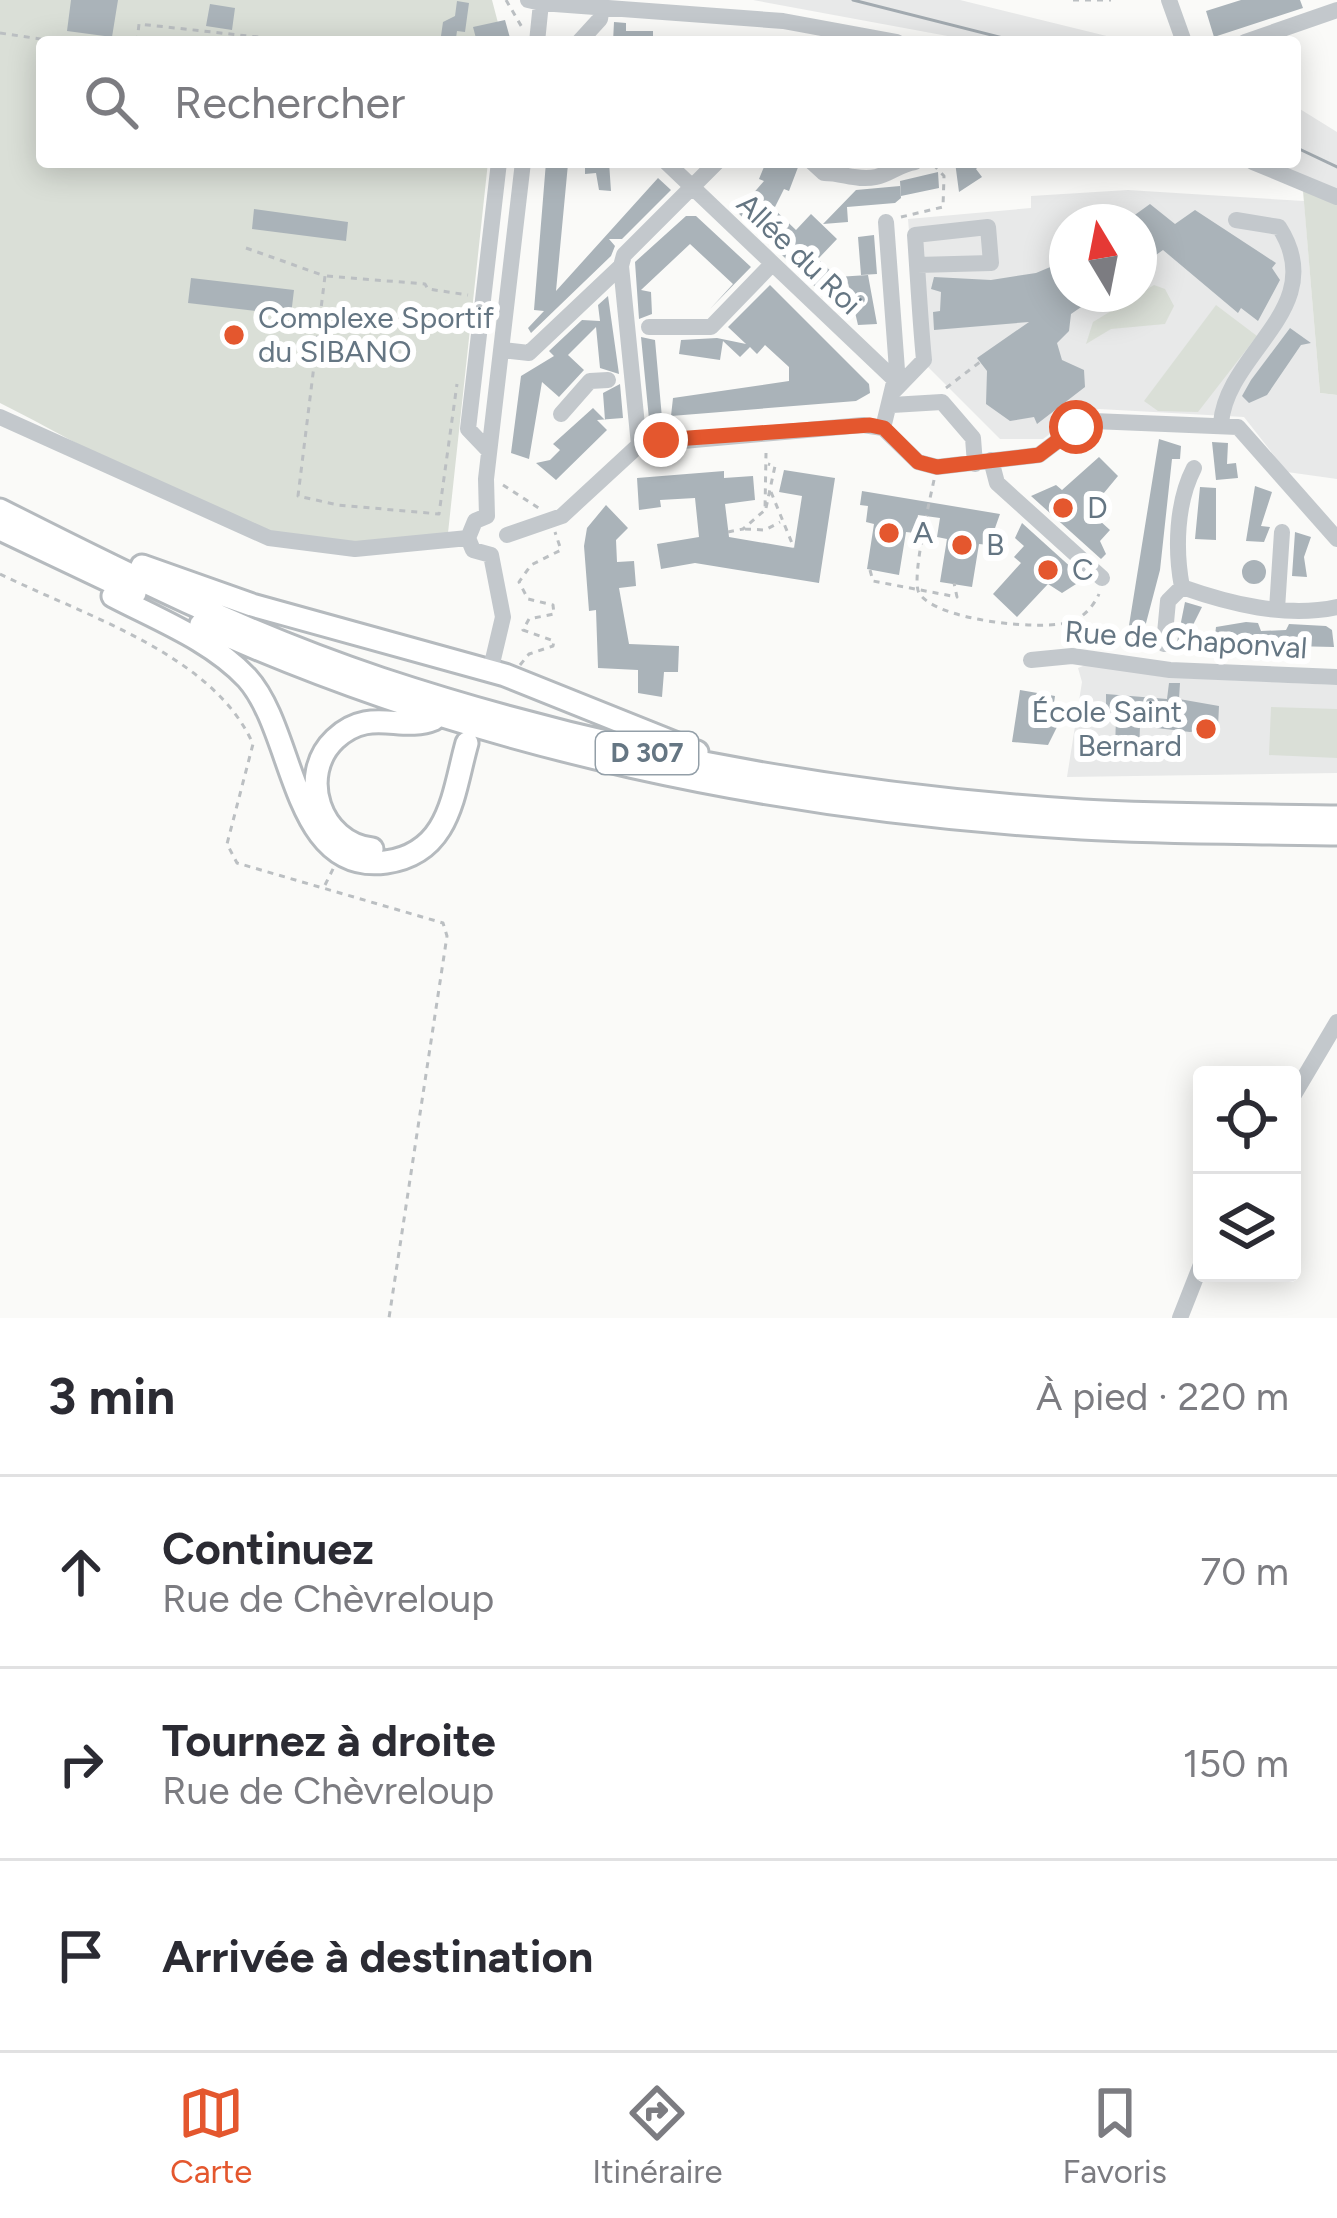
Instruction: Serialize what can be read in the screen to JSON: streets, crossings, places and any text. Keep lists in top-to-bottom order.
{
  "streets": {
    "main road": ["D 307"],
    "street": ["Allée du Roi", "Rue de Chaponval"]
  },
  "places": [
    "Complexe Sportif du SIBANO",
    "D",
    "A",
    "B",
    "C",
    "École Saint Bernard"
  ],
  "north": "top",
  "page": {
    "search": "Rechercher",
    "heading": ["3 min", "À pied · 220 m"],
    "list": [
      ["Continuez", "Rue de Chèvreloup", "70 m"],
      ["Tournez à droite", "Rue de Chèvreloup", "150 m"],
      "Arrivée à destination"
    ],
    "nav": ["Carte", "Itinéraire", "Favoris"]
  }
}
